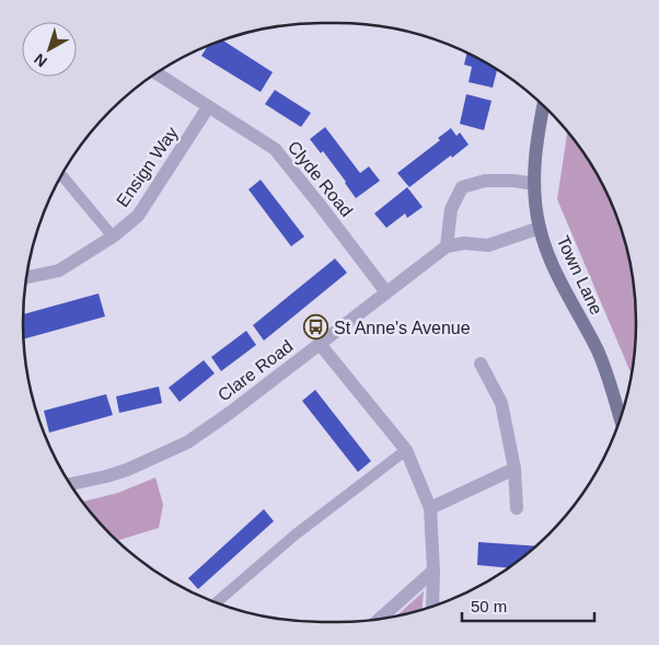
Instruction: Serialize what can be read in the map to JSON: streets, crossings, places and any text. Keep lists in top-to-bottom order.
{
  "streets": {
    "main road": ["Town Lane"],
    "street": ["Ensign Way", "Clyde Road", "Clare Road"]
  },
  "crossings": [
    ["Ensign Way", "Clyde Road"],
    ["Clyde Road", "Clare Road"]
  ],
  "places": {
    "bus stop": ["St Anne's Avenue"]
  },
  "scale_bar": "50 m",
  "north": "bottom left"
}
